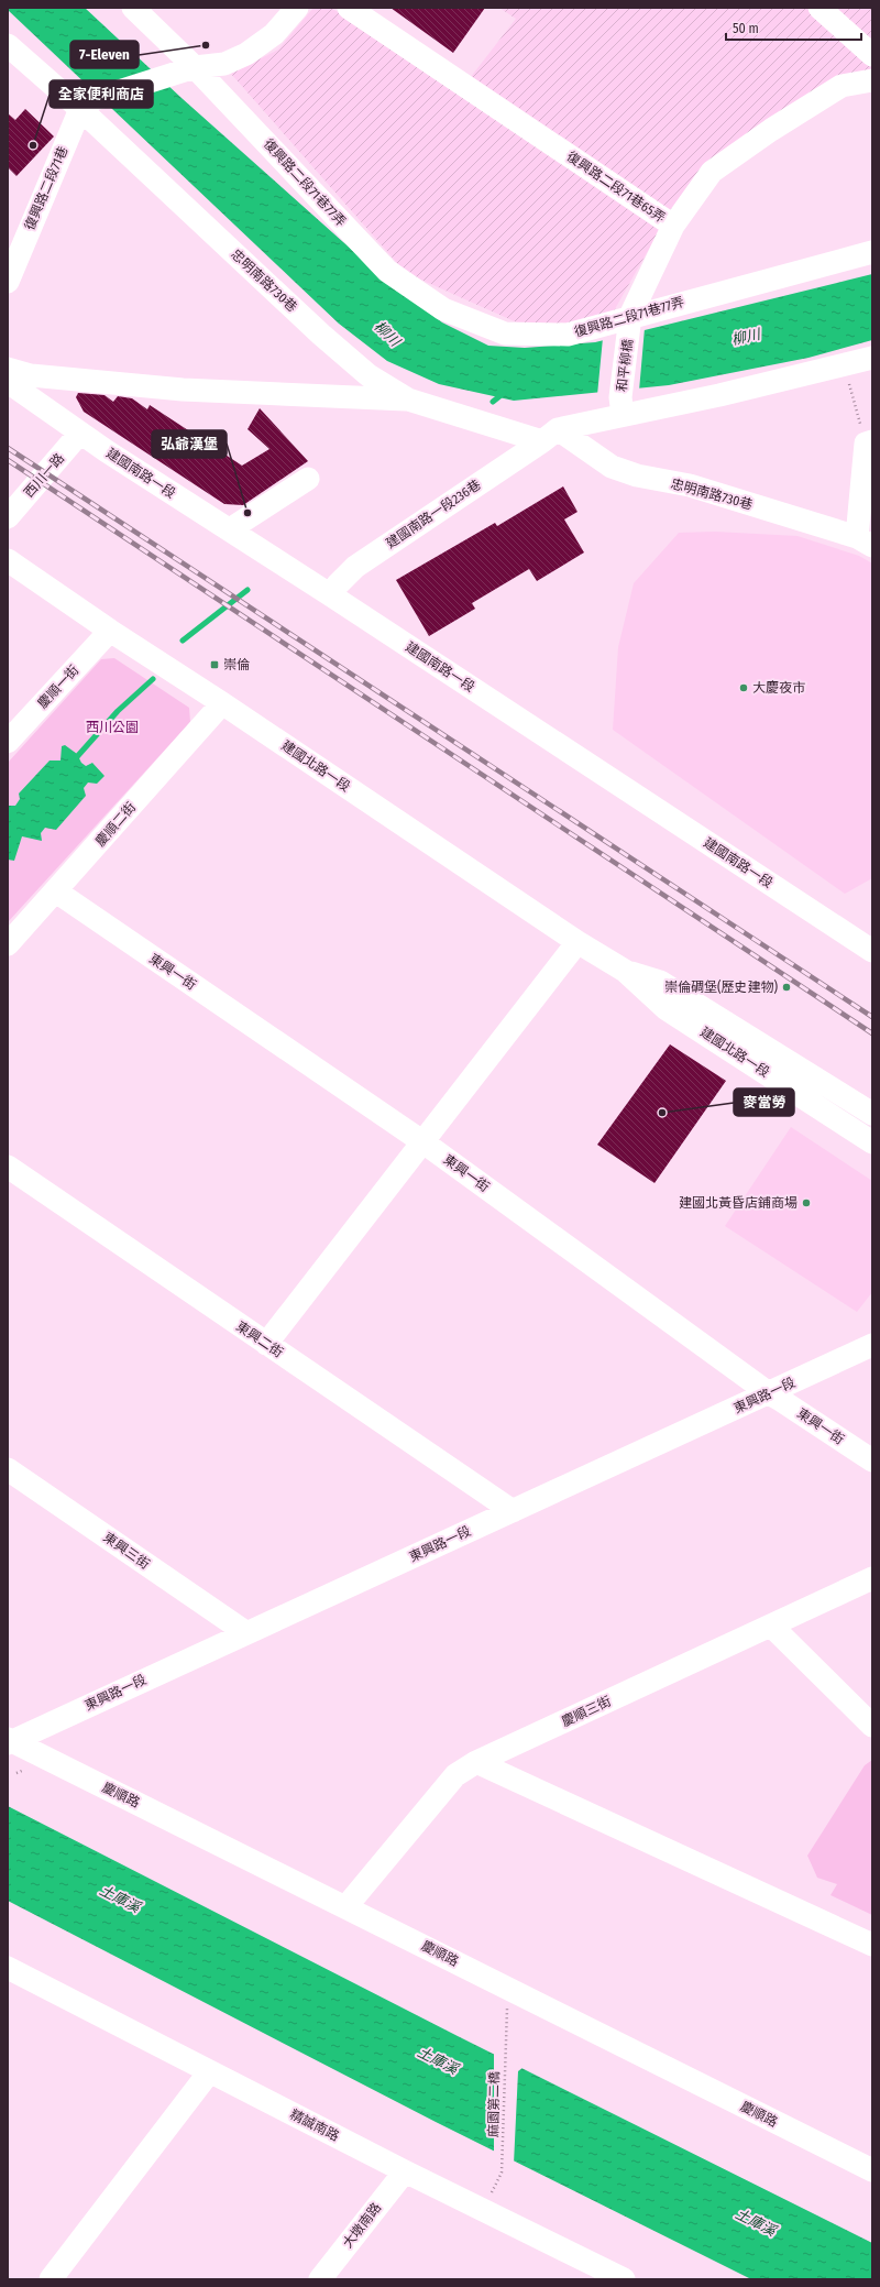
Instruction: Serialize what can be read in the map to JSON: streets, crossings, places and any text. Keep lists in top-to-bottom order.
{
  "streets": {
    "street": [
      "復興路二段71巷77弄",
      "復興路二段71巷65弄",
      "復興路二段71巷",
      "忠明南路730巷",
      "和平柳橋",
      "建國南路一段",
      "西川一路",
      "建國南路一段236巷",
      "慶順一街",
      "建國北路一段",
      "慶順二街",
      "東興一街",
      "東興二街",
      "東興路一段",
      "東興三街",
      "慶順三街",
      "慶順路",
      "精誠南路",
      "大墩南路"
    ],
    "path": ["麻園第二橋"]
  },
  "crossings": [
    ["復興路二段71巷77弄", "和平柳橋"],
    ["復興路二段71巷65弄", "和平柳橋"],
    ["復興路二段71巷", "忠明南路730巷"],
    ["忠明南路730巷", "和平柳橋"],
    ["忠明南路730巷", "建國南路一段236巷"],
    ["建國南路一段", "西川一路"],
    ["建國南路一段", "建國南路一段236巷"],
    ["慶順一街", "建國北路一段"],
    ["建國北路一段", "慶順二街"],
    ["慶順二街", "東興一街"],
    ["東興一街", "東興路一段"],
    ["東興二街", "東興路一段"],
    ["東興路一段", "東興三街"],
    ["東興路一段", "慶順路"],
    ["慶順三街", "慶順路"],
    ["精誠南路", "大墩南路"]
  ],
  "water": ["柳川", "土庫溪"],
  "parks": ["西川公園"],
  "places": {
    "other": [
      "7-Eleven",
      "全家便利商店",
      "弘爺漢堡",
      "大慶夜市",
      "崇倫碉堡(歷史建物)",
      "麥當勞",
      "建國北黃昏店鋪商場"
    ],
    "transit": ["崇倫"]
  },
  "scale_bar": "50 m"
}
